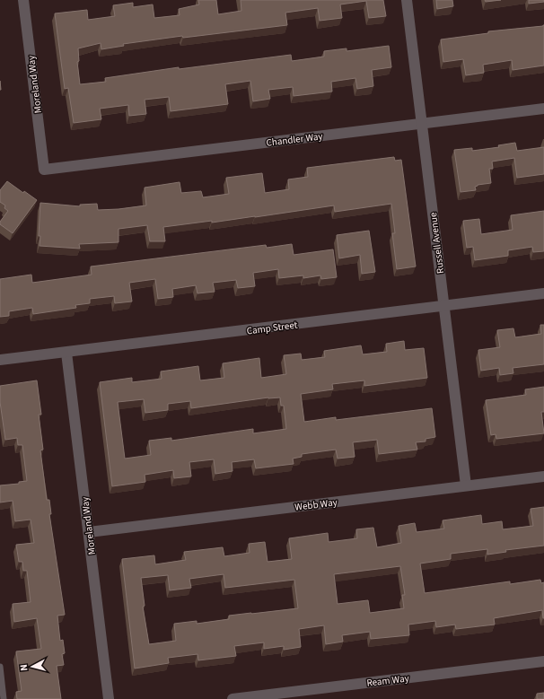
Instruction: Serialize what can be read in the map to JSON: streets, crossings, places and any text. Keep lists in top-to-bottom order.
{
  "streets": {
    "street": [
      "Moreland Way",
      "Chandler Way",
      "Russell Avenue",
      "Camp Street",
      "Webb Way",
      "Ream Way"
    ]
  },
  "crossings": [
    ["Moreland Way", "Chandler Way"],
    ["Moreland Way", "Camp Street"],
    ["Moreland Way", "Webb Way"],
    ["Chandler Way", "Russell Avenue"],
    ["Russell Avenue", "Camp Street"],
    ["Russell Avenue", "Webb Way"]
  ],
  "north": "left"
}
